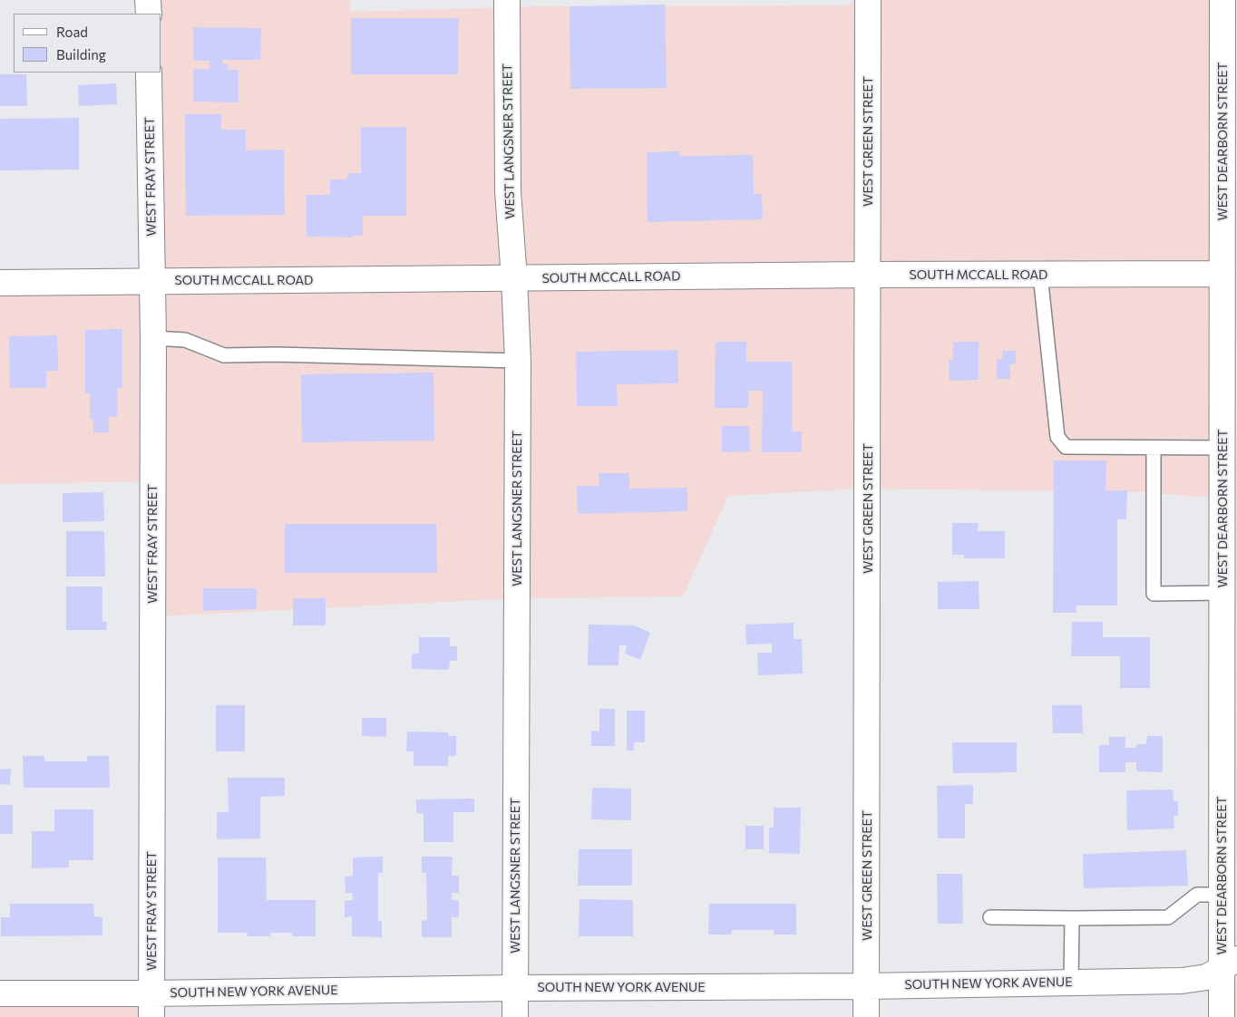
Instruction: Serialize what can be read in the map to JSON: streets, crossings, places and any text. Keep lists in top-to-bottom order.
{
  "streets": {
    "street": [
      "WEST LANGSNER STREET",
      "WEST GREEN STREET",
      "WEST DEARBORN STREET",
      "WEST FRAY STREET",
      "SOUTH MCCALL ROAD",
      "SOUTH NEW YORK AVENUE"
    ]
  },
  "crossings": [
    ["WEST LANGSNER STREET", "SOUTH MCCALL ROAD"],
    ["WEST LANGSNER STREET", "SOUTH NEW YORK AVENUE"],
    ["WEST GREEN STREET", "SOUTH MCCALL ROAD"],
    ["WEST GREEN STREET", "SOUTH NEW YORK AVENUE"],
    ["WEST DEARBORN STREET", "SOUTH MCCALL ROAD"],
    ["WEST DEARBORN STREET", "SOUTH NEW YORK AVENUE"],
    ["WEST FRAY STREET", "SOUTH MCCALL ROAD"],
    ["WEST FRAY STREET", "SOUTH NEW YORK AVENUE"]
  ],
  "legend": ["Road", "Building"]
}
